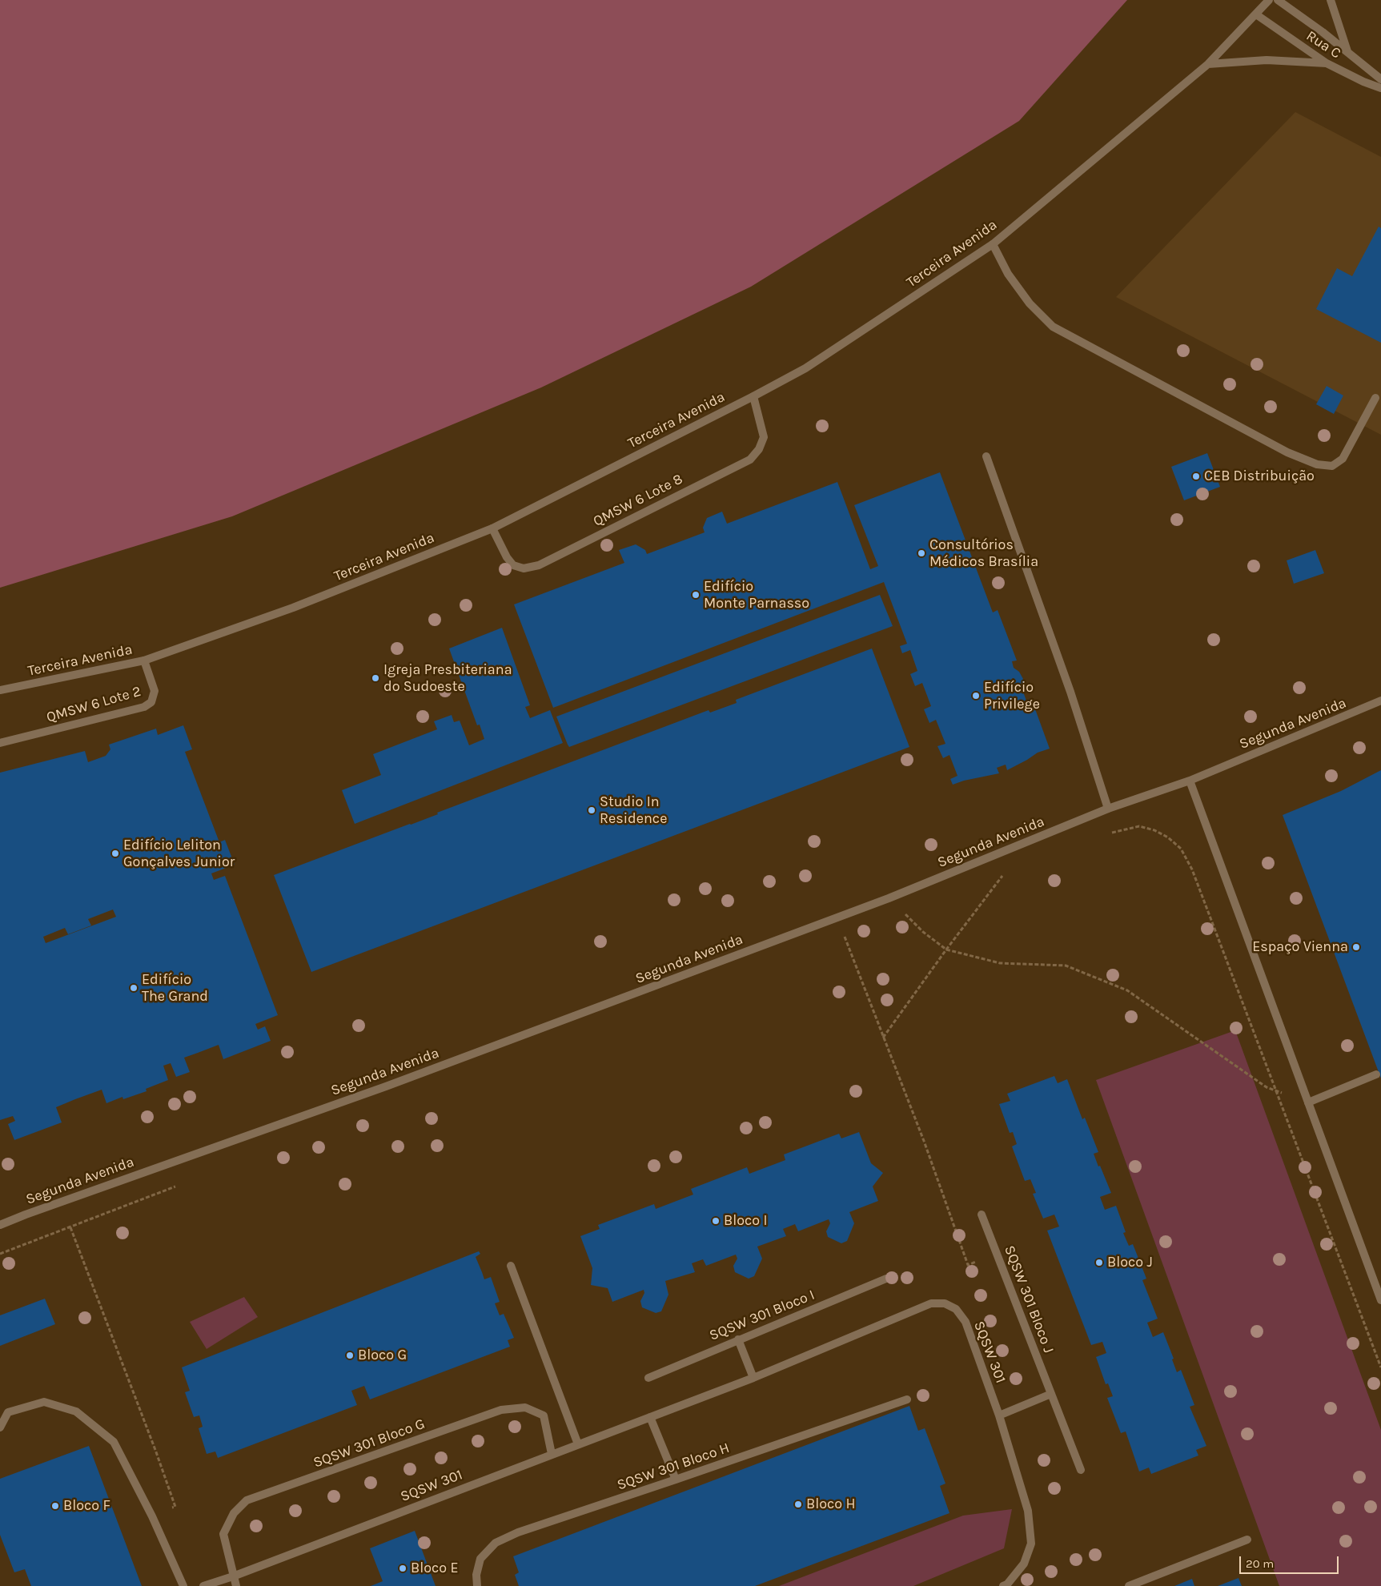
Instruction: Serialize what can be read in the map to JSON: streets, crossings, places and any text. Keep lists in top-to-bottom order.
{
  "streets": {
    "street": [
      "Rua C",
      "Terceira Avenida",
      "QMSW 6 Lote 8",
      "QMSW 6 Lote 2",
      "Segunda Avenida",
      "SQSW 301 Bloco J",
      "SQSW 301 Bloco I",
      "SQSW 301",
      "SQSW 301 Bloco G",
      "SQSW 301 Bloco H"
    ]
  },
  "crossings": [
    ["Rua C", "Terceira Avenida"],
    ["Terceira Avenida", "QMSW 6 Lote 8"],
    ["Terceira Avenida", "QMSW 6 Lote 2"],
    ["SQSW 301", "SQSW 301 Bloco G"]
  ],
  "places": [
    "CEB Distribuição",
    "Consultórios Médicos Brasília",
    "Edifício Monte Parnasso",
    "Igreja Presbiteriana do Sudoeste",
    "Edifício Privilege",
    "Studio In Residence",
    "Edifício Leliton Gonçalves Junior",
    "Espaço Vienna",
    "Edifício The Grand",
    "Bloco I",
    "Bloco J",
    "Bloco G",
    "Bloco H",
    "Bloco F",
    "Bloco E"
  ],
  "scale_bar": "20 m"
}
